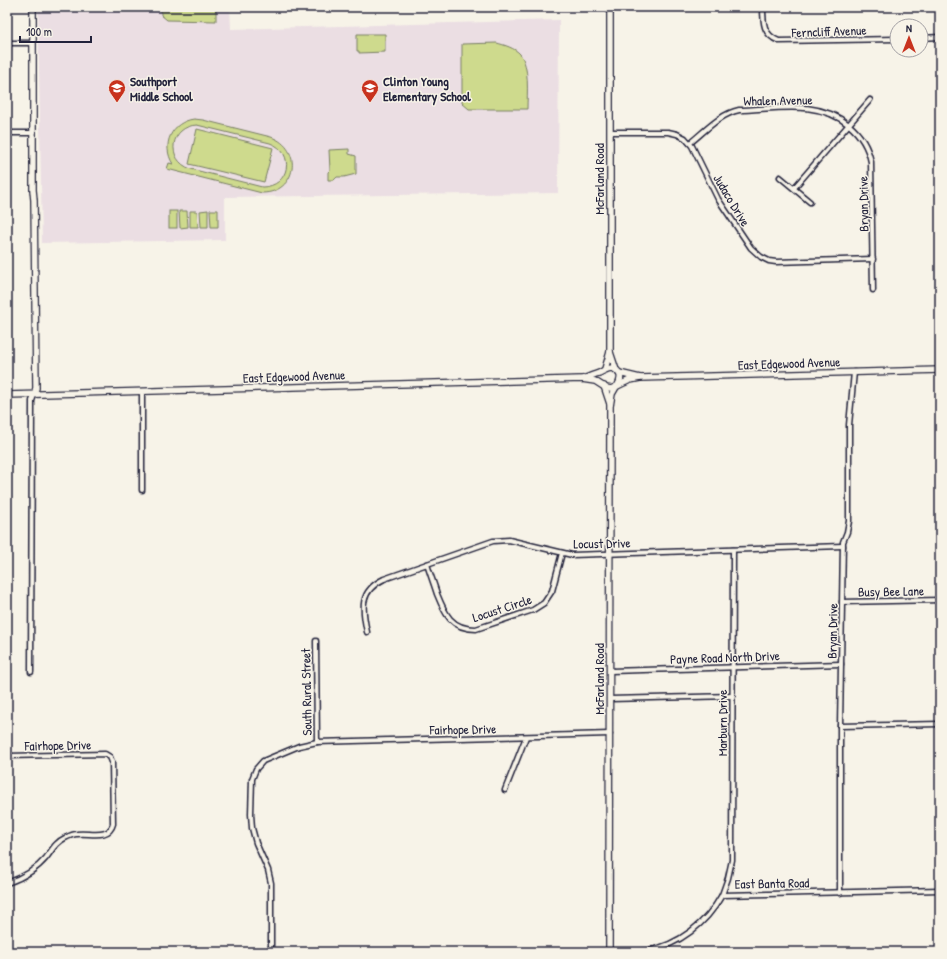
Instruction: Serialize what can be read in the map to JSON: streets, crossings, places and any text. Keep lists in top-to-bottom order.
{
  "streets": {
    "main road": ["McFarland Road", "East Edgewood Avenue", "East Banta Road"],
    "street": [
      "Ferncliff Avenue",
      "Whalen Avenue",
      "Judaco Drive",
      "Bryan Drive",
      "Locust Drive",
      "Busy Bee Lane",
      "Locust Circle",
      "Payne Road North Drive",
      "South Rural Street",
      "Marburn Drive",
      "Fairhope Drive"
    ]
  },
  "crossings": [
    ["Whalen Avenue", "Judaco Drive"],
    ["Whalen Avenue", "Bryan Drive"],
    ["McFarland Road", "East Edgewood Avenue"],
    ["McFarland Road", "Locust Drive"],
    ["McFarland Road", "Payne Road North Drive"],
    ["McFarland Road", "Fairhope Drive"],
    ["McFarland Road", "East Banta Road"],
    ["Judaco Drive", "Bryan Drive"],
    ["Bryan Drive", "East Edgewood Avenue"],
    ["Bryan Drive", "Locust Drive"],
    ["Bryan Drive", "Busy Bee Lane"],
    ["Bryan Drive", "Payne Road North Drive"],
    ["Bryan Drive", "East Banta Road"],
    ["Locust Drive", "Locust Circle"],
    ["Locust Drive", "Marburn Drive"],
    ["Payne Road North Drive", "Marburn Drive"],
    ["South Rural Street", "Fairhope Drive"],
    ["Marburn Drive", "East Banta Road"]
  ],
  "places": {
    "school or university": ["Southport Middle School", "Clinton Young Elementary School"]
  },
  "scale_bar": "100 m",
  "north": "top"
}
